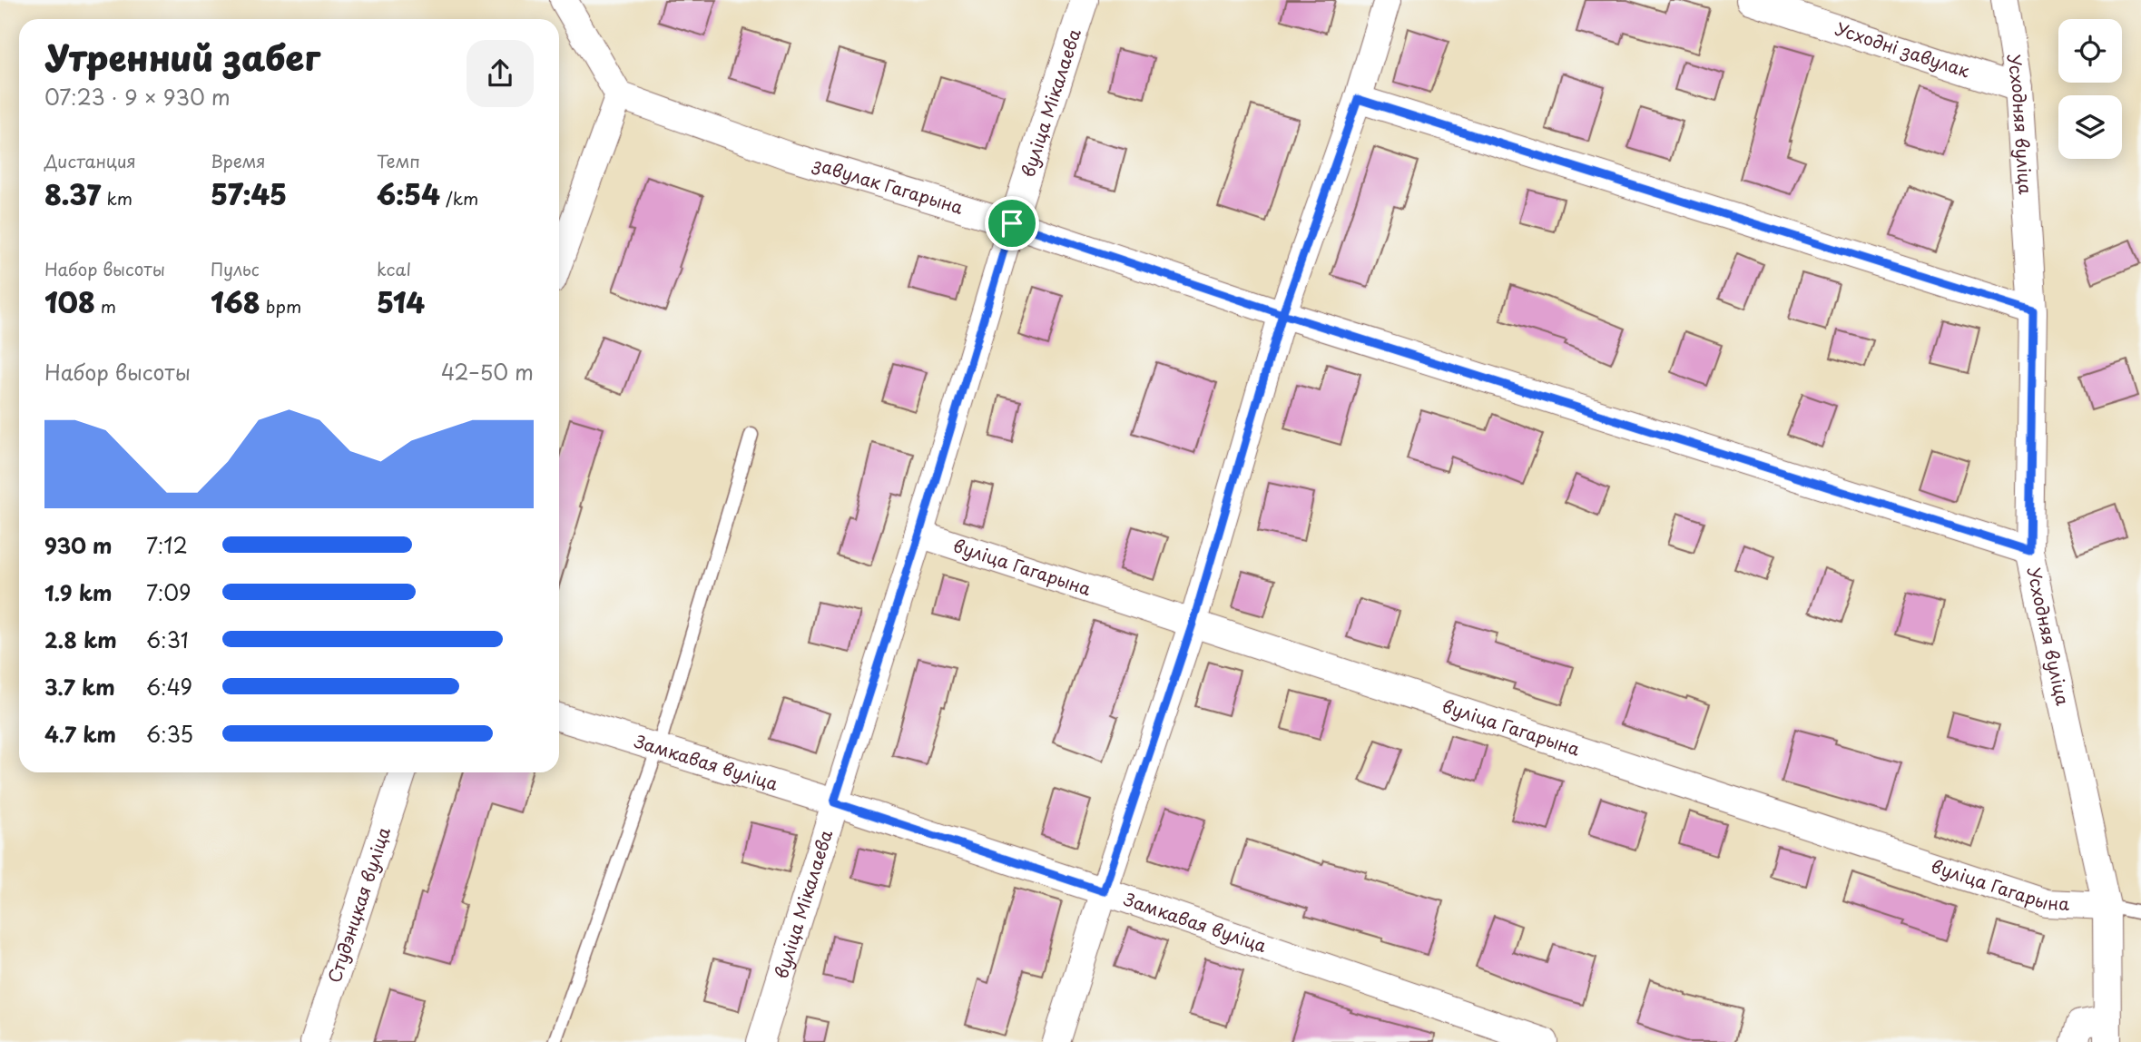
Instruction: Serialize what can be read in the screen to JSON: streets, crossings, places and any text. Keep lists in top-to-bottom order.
{
  "streets": {
    "street": [
      "Усходні завулак",
      "вуліца Мікалаева",
      "Усходняя вуліца",
      "завулак Гагарына",
      "вуліца Гагарына",
      "Замкавая вуліца",
      "Студэнцкая вуліца"
    ]
  },
  "crossings": [
    ["Усходні завулак", "Усходняя вуліца"],
    ["вуліца Мікалаева", "завулак Гагарына"],
    ["вуліца Мікалаева", "вуліца Гагарына"],
    ["вуліца Мікалаева", "Замкавая вуліца"],
    ["Усходняя вуліца", "завулак Гагарына"],
    ["Усходняя вуліца", "вуліца Гагарына"]
  ],
  "page": {
    "heading": ["Утренний забег", "07:23 · 9 × 930 m"],
    "stats": [
      ["Дистанция", "8.37 km"],
      ["Время", "57:45"],
      ["Темп", "6:54 /km"],
      ["Набор высоты", "108 m"],
      ["Пульс", "168 bpm"],
      ["kcal", "514"]
    ],
    "chart": ["Набор высоты", "42–50 m"],
    "list": [
      {
        "name": "930 m",
        "note": "7:12"
      },
      {
        "name": "1.9 km",
        "note": "7:09"
      },
      {
        "name": "2.8 km",
        "note": "6:31"
      },
      {
        "name": "3.7 km",
        "note": "6:49"
      },
      {
        "name": "4.7 km",
        "note": "6:35"
      }
    ]
  }
}
